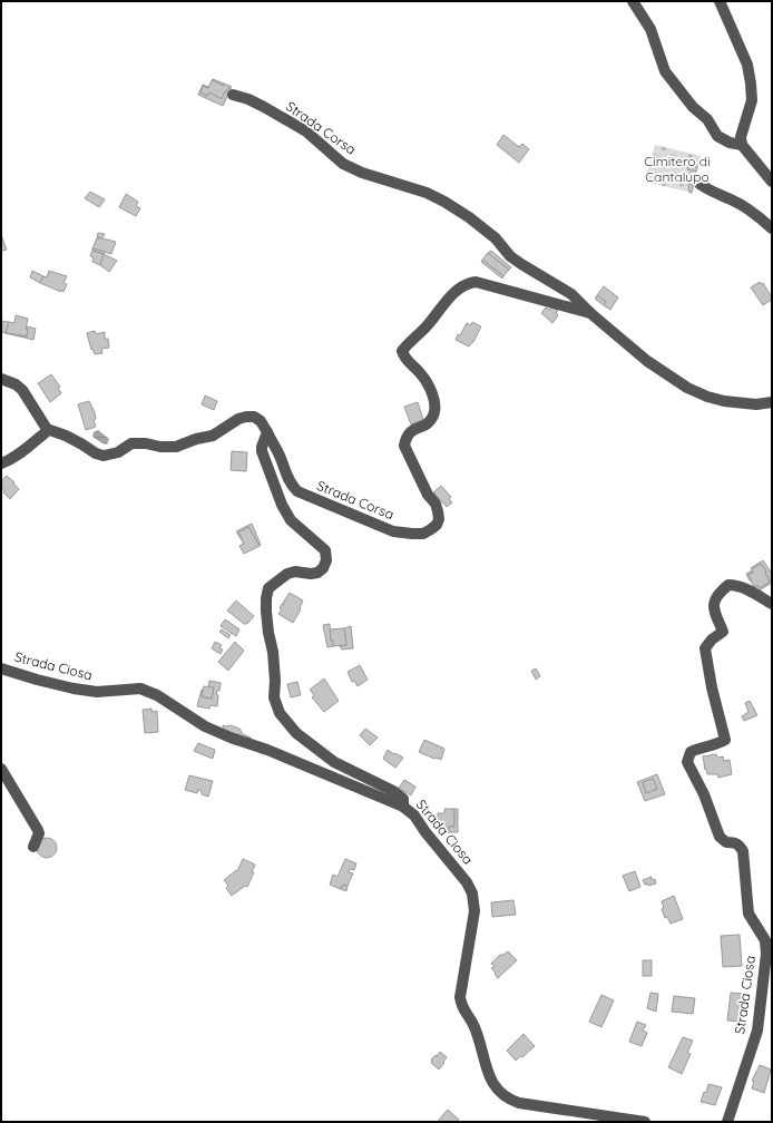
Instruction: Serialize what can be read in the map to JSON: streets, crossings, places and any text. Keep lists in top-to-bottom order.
{
  "streets": {
    "street": ["Strada Corsa", "Strada Ciosa"]
  },
  "parks": ["Cimitero di Cantalupo"]
}
